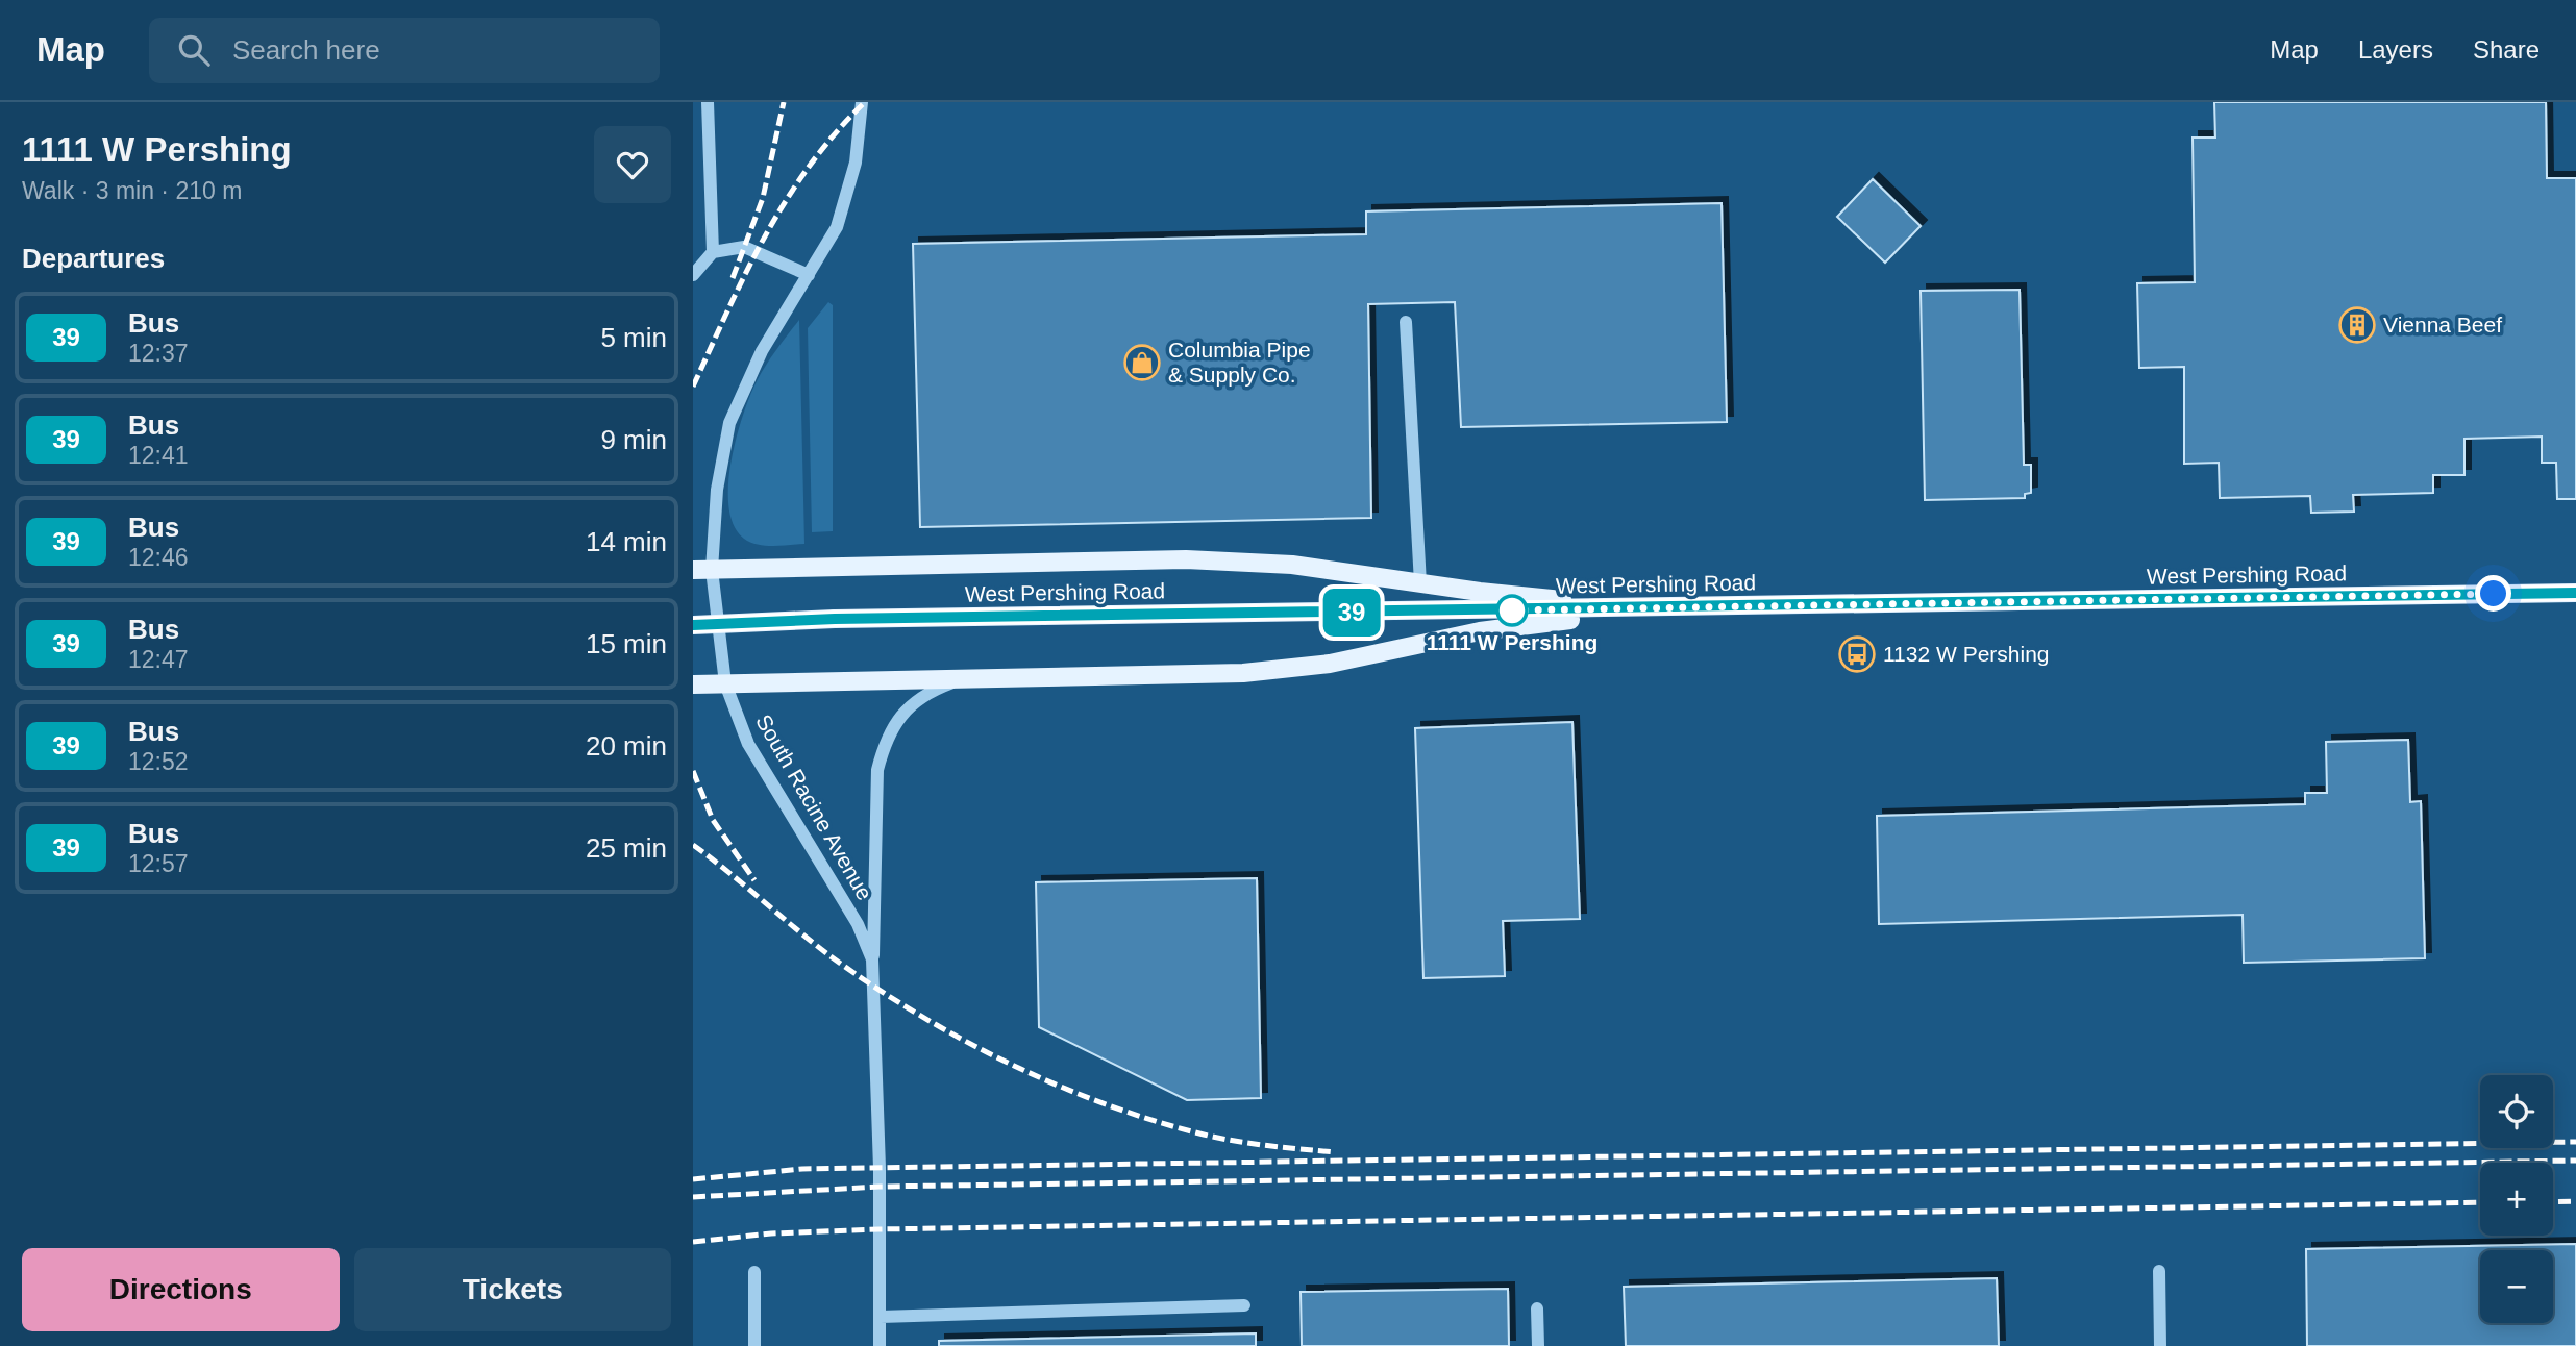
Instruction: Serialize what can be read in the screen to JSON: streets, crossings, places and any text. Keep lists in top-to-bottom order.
{
  "streets": {
    "main road": ["West Pershing Road"],
    "street": ["South Racine Avenue"]
  },
  "places": {
    "building": ["Vienna Beef"],
    "shop": ["Columbia Pipe & Supply Co."],
    "other": ["1111 W Pershing"],
    "bus stop": ["1132 W Pershing"]
  },
  "lines": ["bus line 39"],
  "page": {
    "header": "Map",
    "search": "Search here",
    "nav": ["Map", "Layers", "Share"],
    "heading": [
      ["1111 W Pershing", "Walk · 3 min · 210 m"],
      "Departures"
    ],
    "on_map": "39",
    "list": [
      {
        "mark": "39",
        "name": "Bus",
        "note": "12:37",
        "value": "5 min"
      },
      {
        "mark": "39",
        "name": "Bus",
        "note": "12:41",
        "value": "9 min"
      },
      {
        "mark": "39",
        "name": "Bus",
        "note": "12:46",
        "value": "14 min"
      },
      {
        "mark": "39",
        "name": "Bus",
        "note": "12:47",
        "value": "15 min"
      },
      {
        "mark": "39",
        "name": "Bus",
        "note": "12:52",
        "value": "20 min"
      },
      {
        "mark": "39",
        "name": "Bus",
        "note": "12:57",
        "value": "25 min"
      }
    ],
    "map_buttons": ["+", "−"],
    "buttons": ["Directions", "Tickets"]
  }
}
